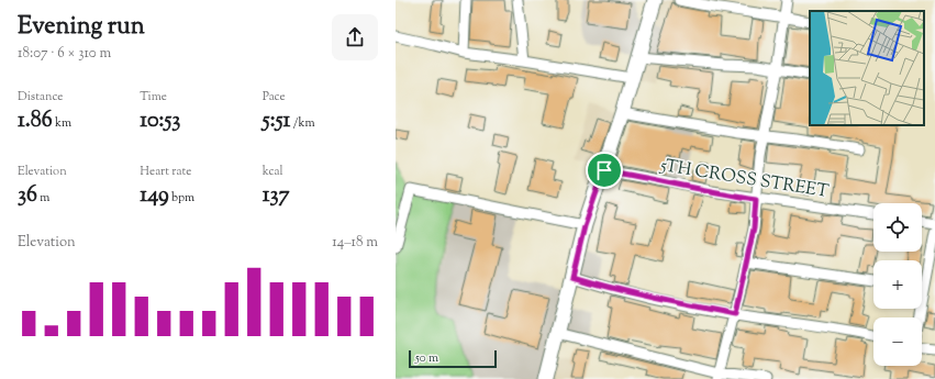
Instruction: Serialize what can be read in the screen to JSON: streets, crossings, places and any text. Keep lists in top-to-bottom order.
{
  "streets": {
    "street": ["5TH CROSS STREET"]
  },
  "scale_bar": "50 m",
  "page": {
    "heading": ["Evening run", "18:07 · 6 × 310 m"],
    "stats": [
      ["Distance", "1.86 km"],
      ["Time", "10:53"],
      ["Pace", "5:51 /km"],
      ["Elevation", "36 m"],
      ["Heart rate", "149 bpm"],
      ["kcal", "137"]
    ],
    "map_buttons": ["+", "−"],
    "chart": ["Elevation", "14–18 m"],
    "scale": "50 m"
  }
}
